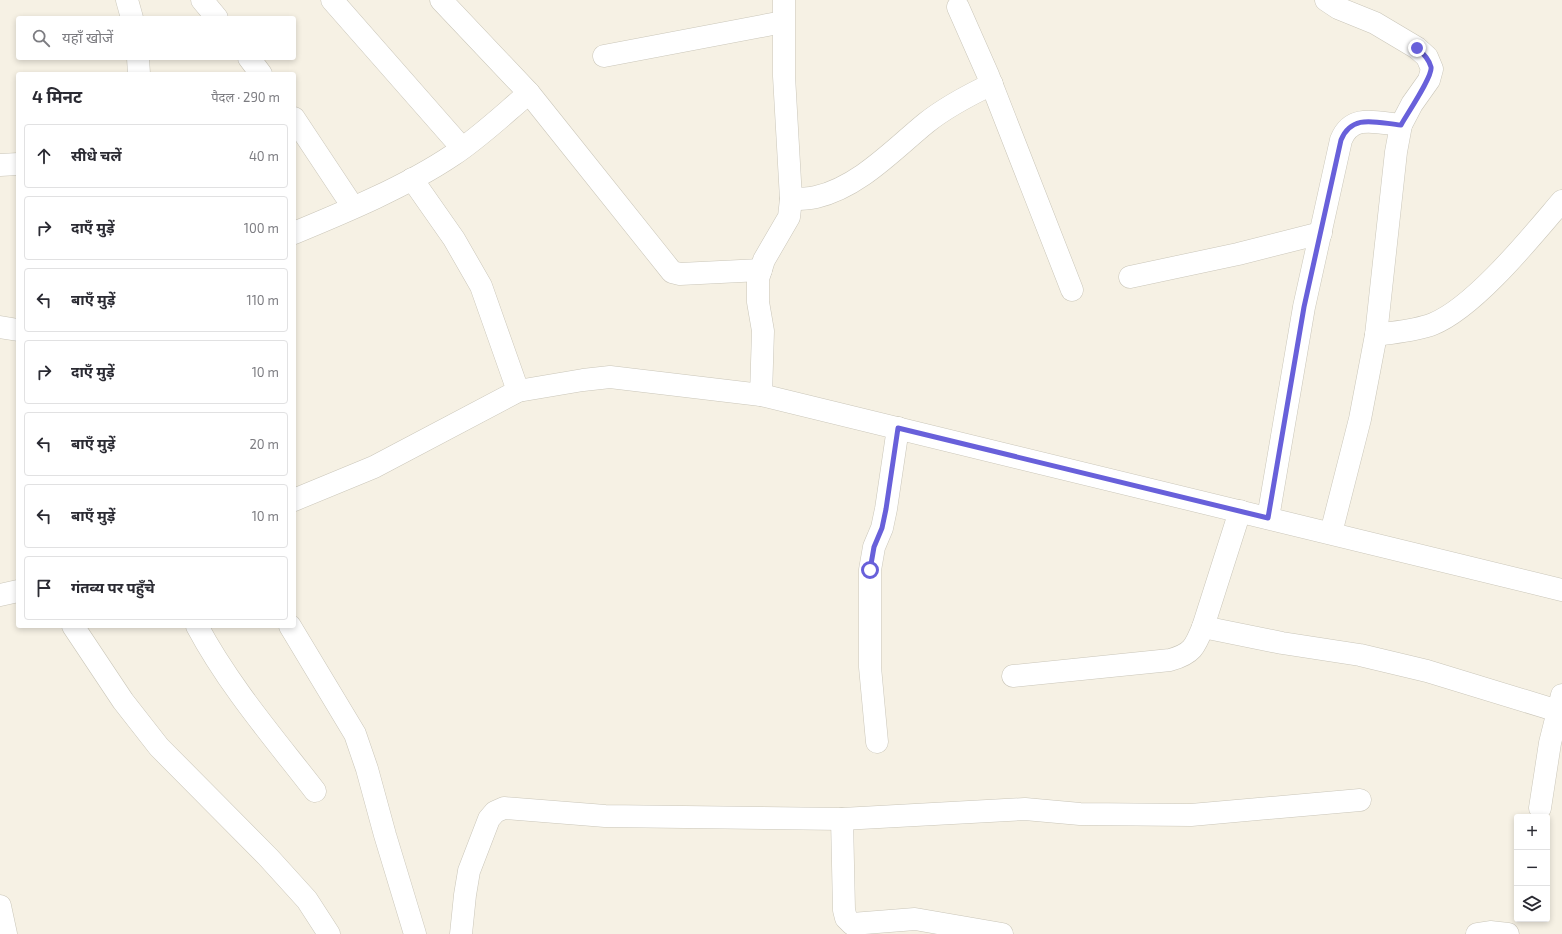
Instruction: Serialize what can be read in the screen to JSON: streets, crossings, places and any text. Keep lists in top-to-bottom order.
{
  "page": {
    "search": "यहाँ खोजें",
    "heading": ["4 मिनट", "पैदल · 290 m"],
    "list": [
      ["सीधे चलें", "40 m"],
      ["दाएँ मुड़ें", "100 m"],
      ["बाएँ मुड़ें", "110 m"],
      ["दाएँ मुड़ें", "10 m"],
      ["बाएँ मुड़ें", "20 m"],
      ["बाएँ मुड़ें", "10 m"],
      "गंतव्य पर पहुँचे"
    ],
    "map_buttons": ["+", "−"]
  }
}
